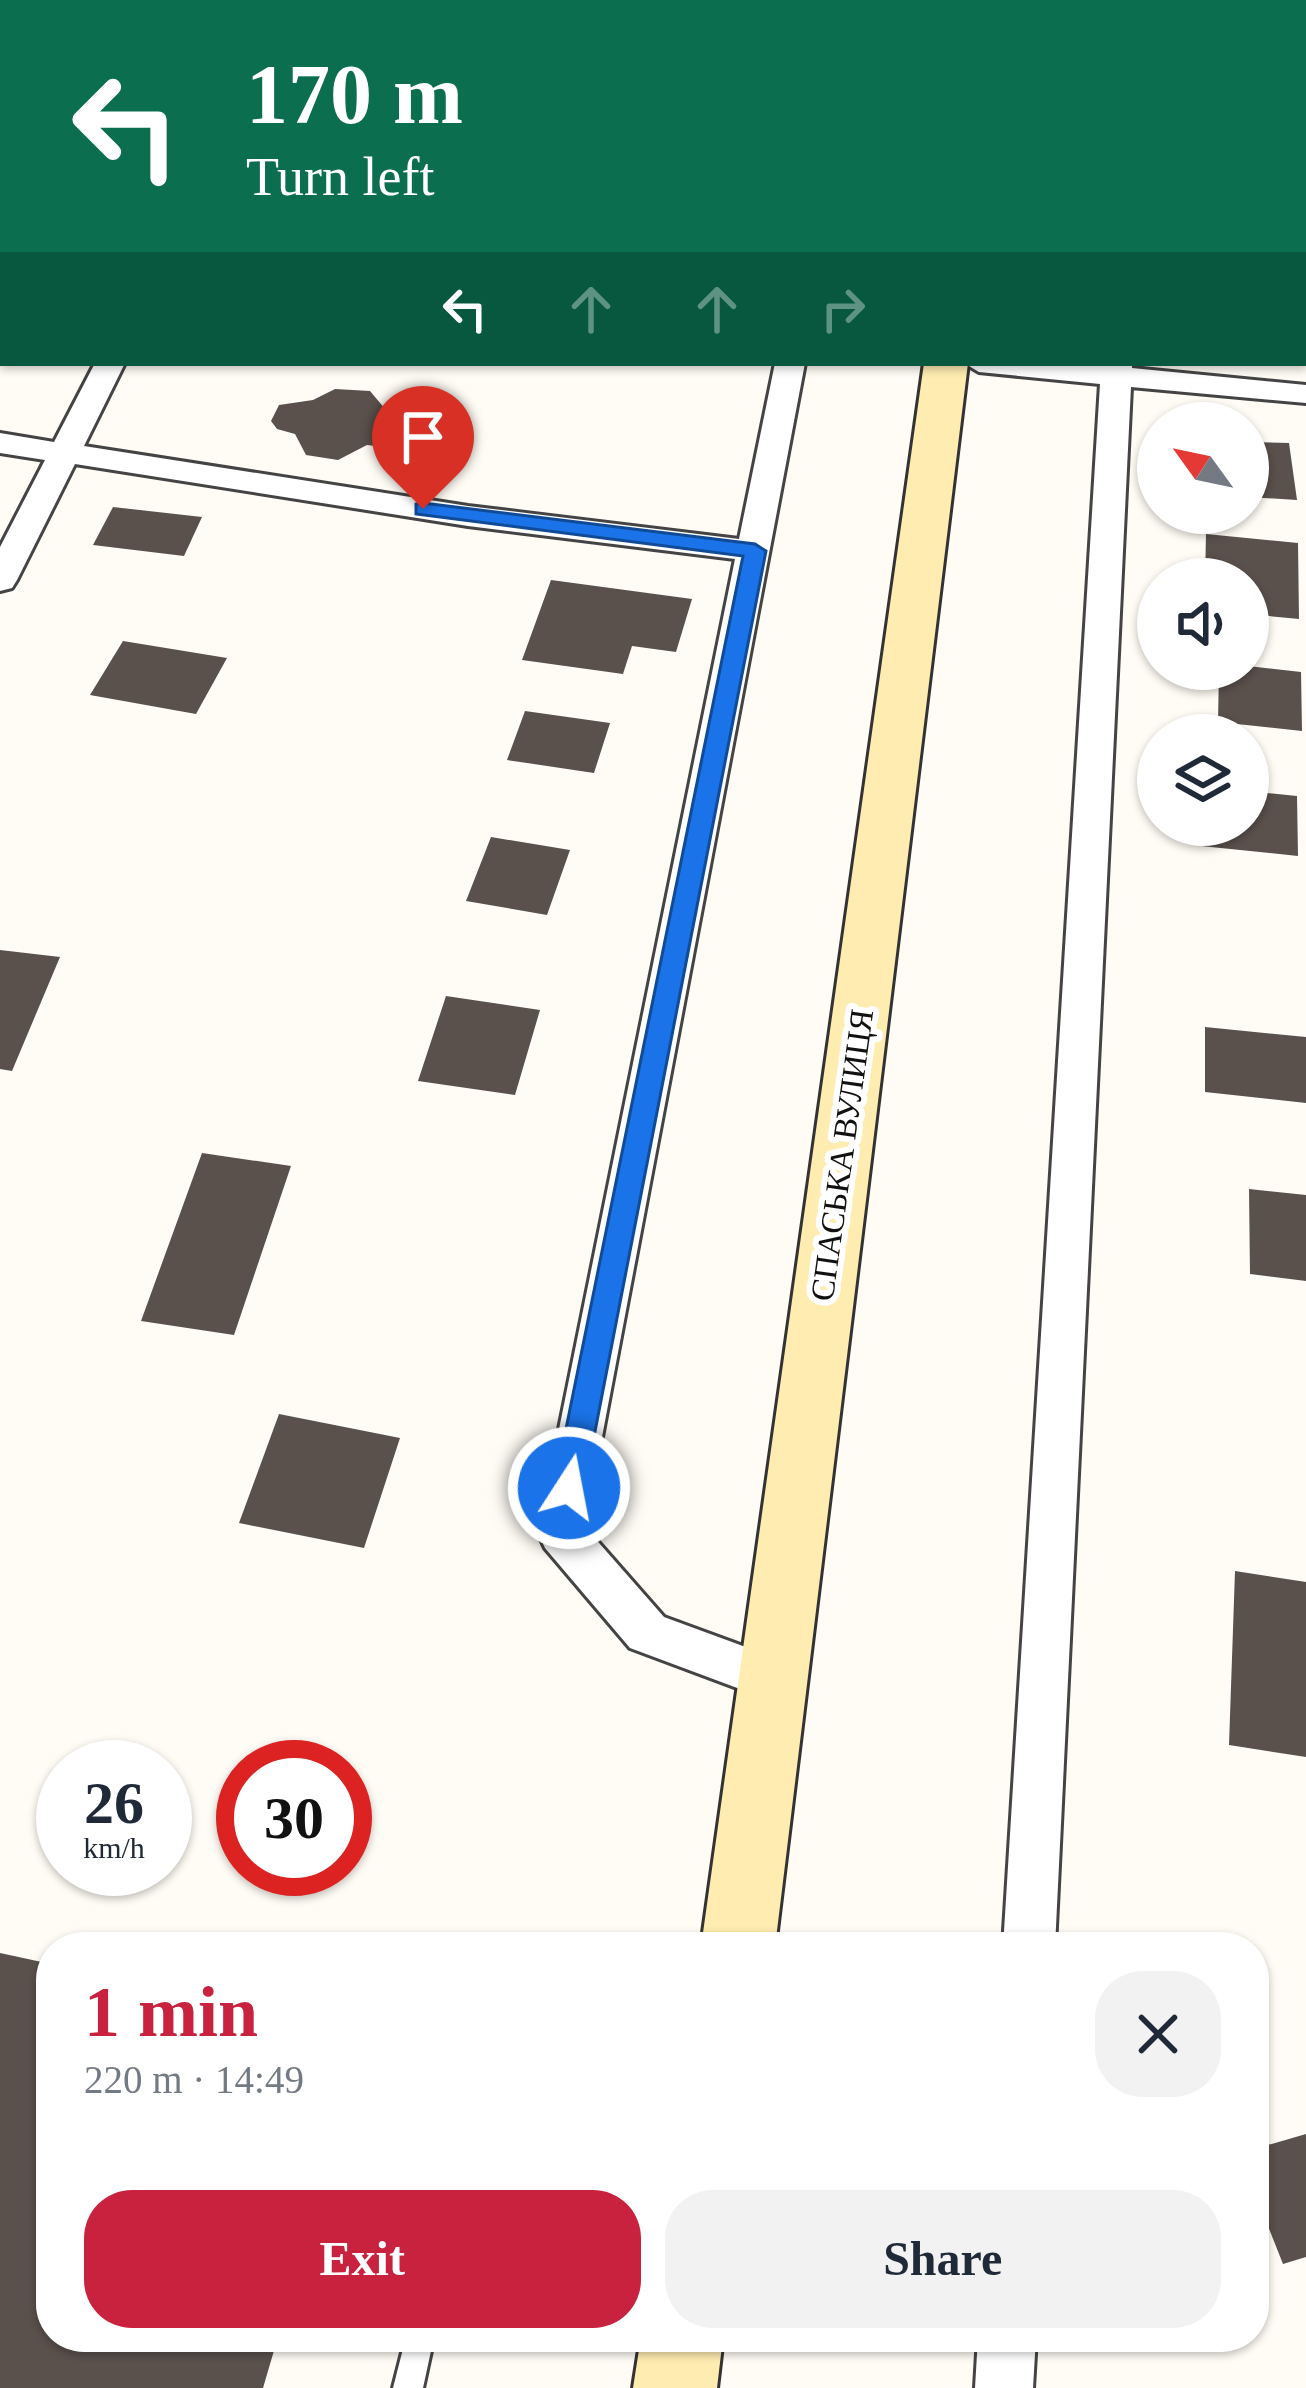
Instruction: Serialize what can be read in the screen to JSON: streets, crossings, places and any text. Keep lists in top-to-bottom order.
{
  "streets": {
    "street": ["СПАСЬКА ВУЛИЦЯ"]
  },
  "north": "top left",
  "page": {
    "turn": ["170 m", "Turn left"],
    "speed": "26 km/h",
    "limit": "30",
    "heading": ["1 min", "220 m · 14:49"],
    "buttons": ["Exit", "Share"]
  }
}
